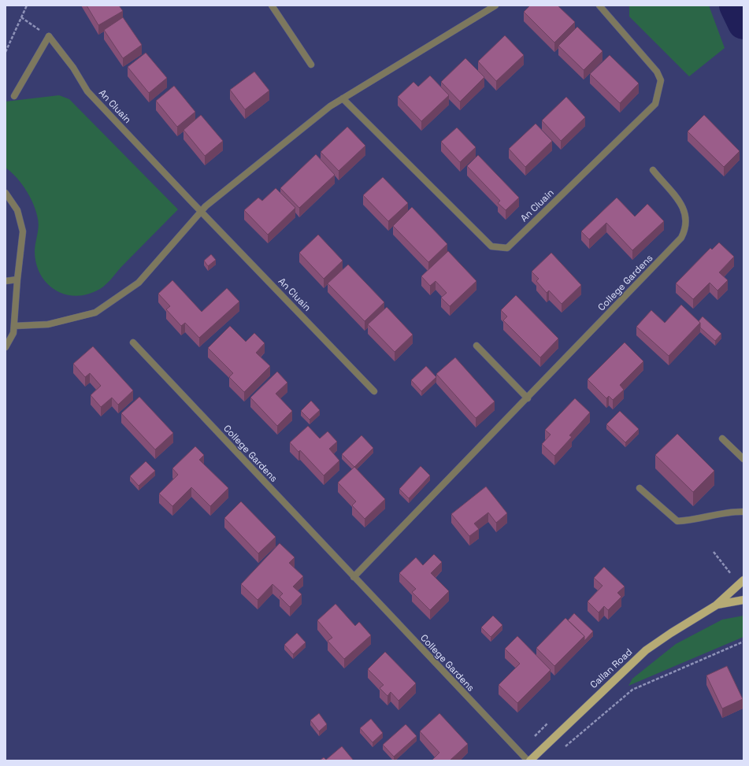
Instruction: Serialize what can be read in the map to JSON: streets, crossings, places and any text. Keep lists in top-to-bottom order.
{
  "streets": {
    "main road": ["Callan Road"],
    "street": ["An Cluain", "College Gardens"]
  }
}
